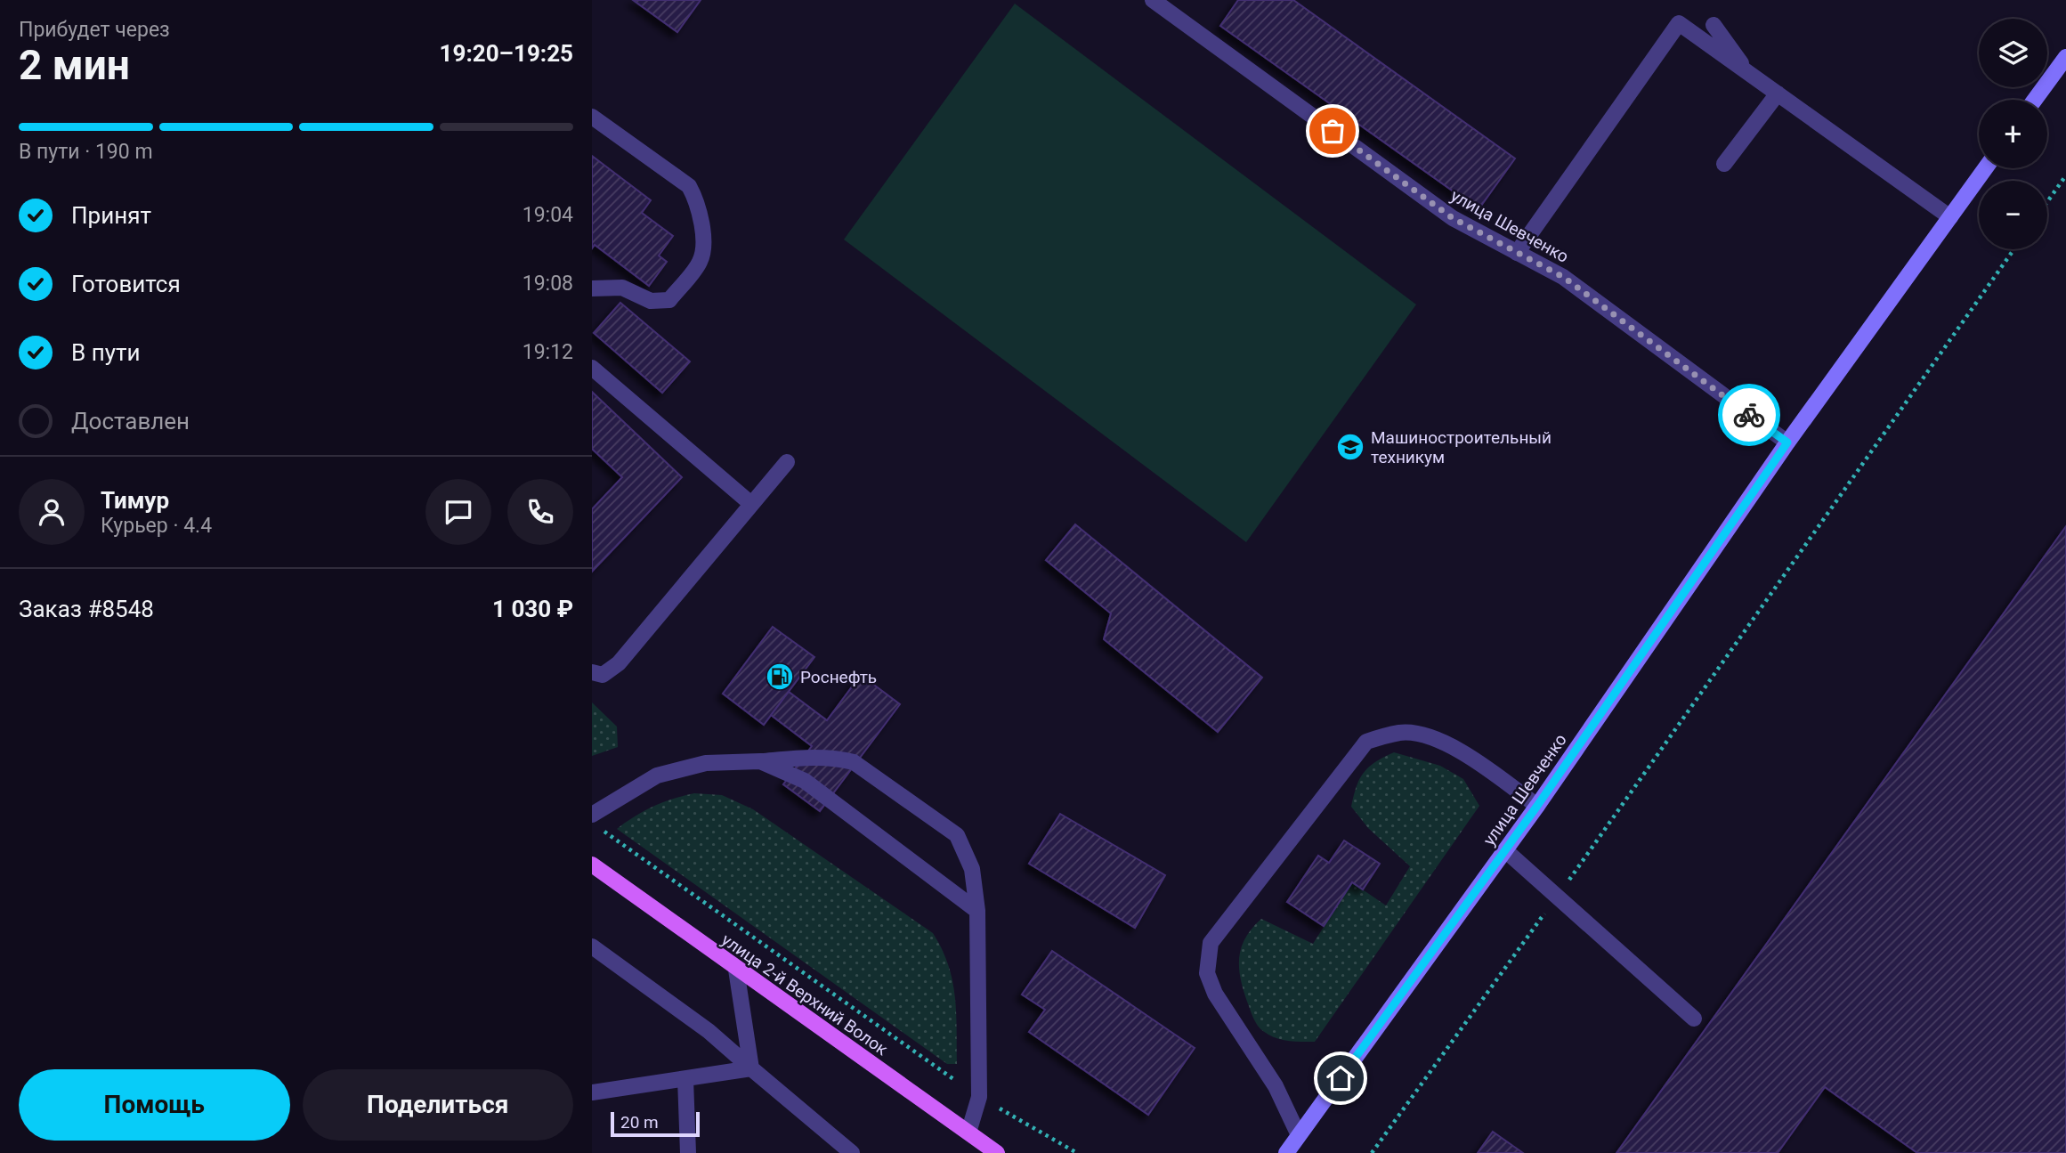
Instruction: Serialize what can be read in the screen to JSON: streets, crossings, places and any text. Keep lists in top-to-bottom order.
{
  "streets": {
    "main road": ["улица 2-й Верхний Волок"],
    "street": ["улица Шевченко"]
  },
  "places": {
    "school or university": ["Машиностроительный техникум"],
    "fuel station": ["Роснефть"]
  },
  "scale_bar": "20 m",
  "page": {
    "heading": ["2 мин", "Прибудет через", "19:20–19:25"],
    "panel": [
      "Тимур",
      "Курьер · 4.4",
      "Заказ #8548",
      "1 030 ₽"
    ],
    "map_buttons": ["+", "−"],
    "bar": "В пути · 190 m",
    "list": [
      ["Принят", "19:04"],
      ["Готовится", "19:08"],
      ["В пути", "19:12"],
      "Доставлен"
    ],
    "buttons": ["Помощь", "Поделиться"],
    "scale": "20 m"
  }
}
